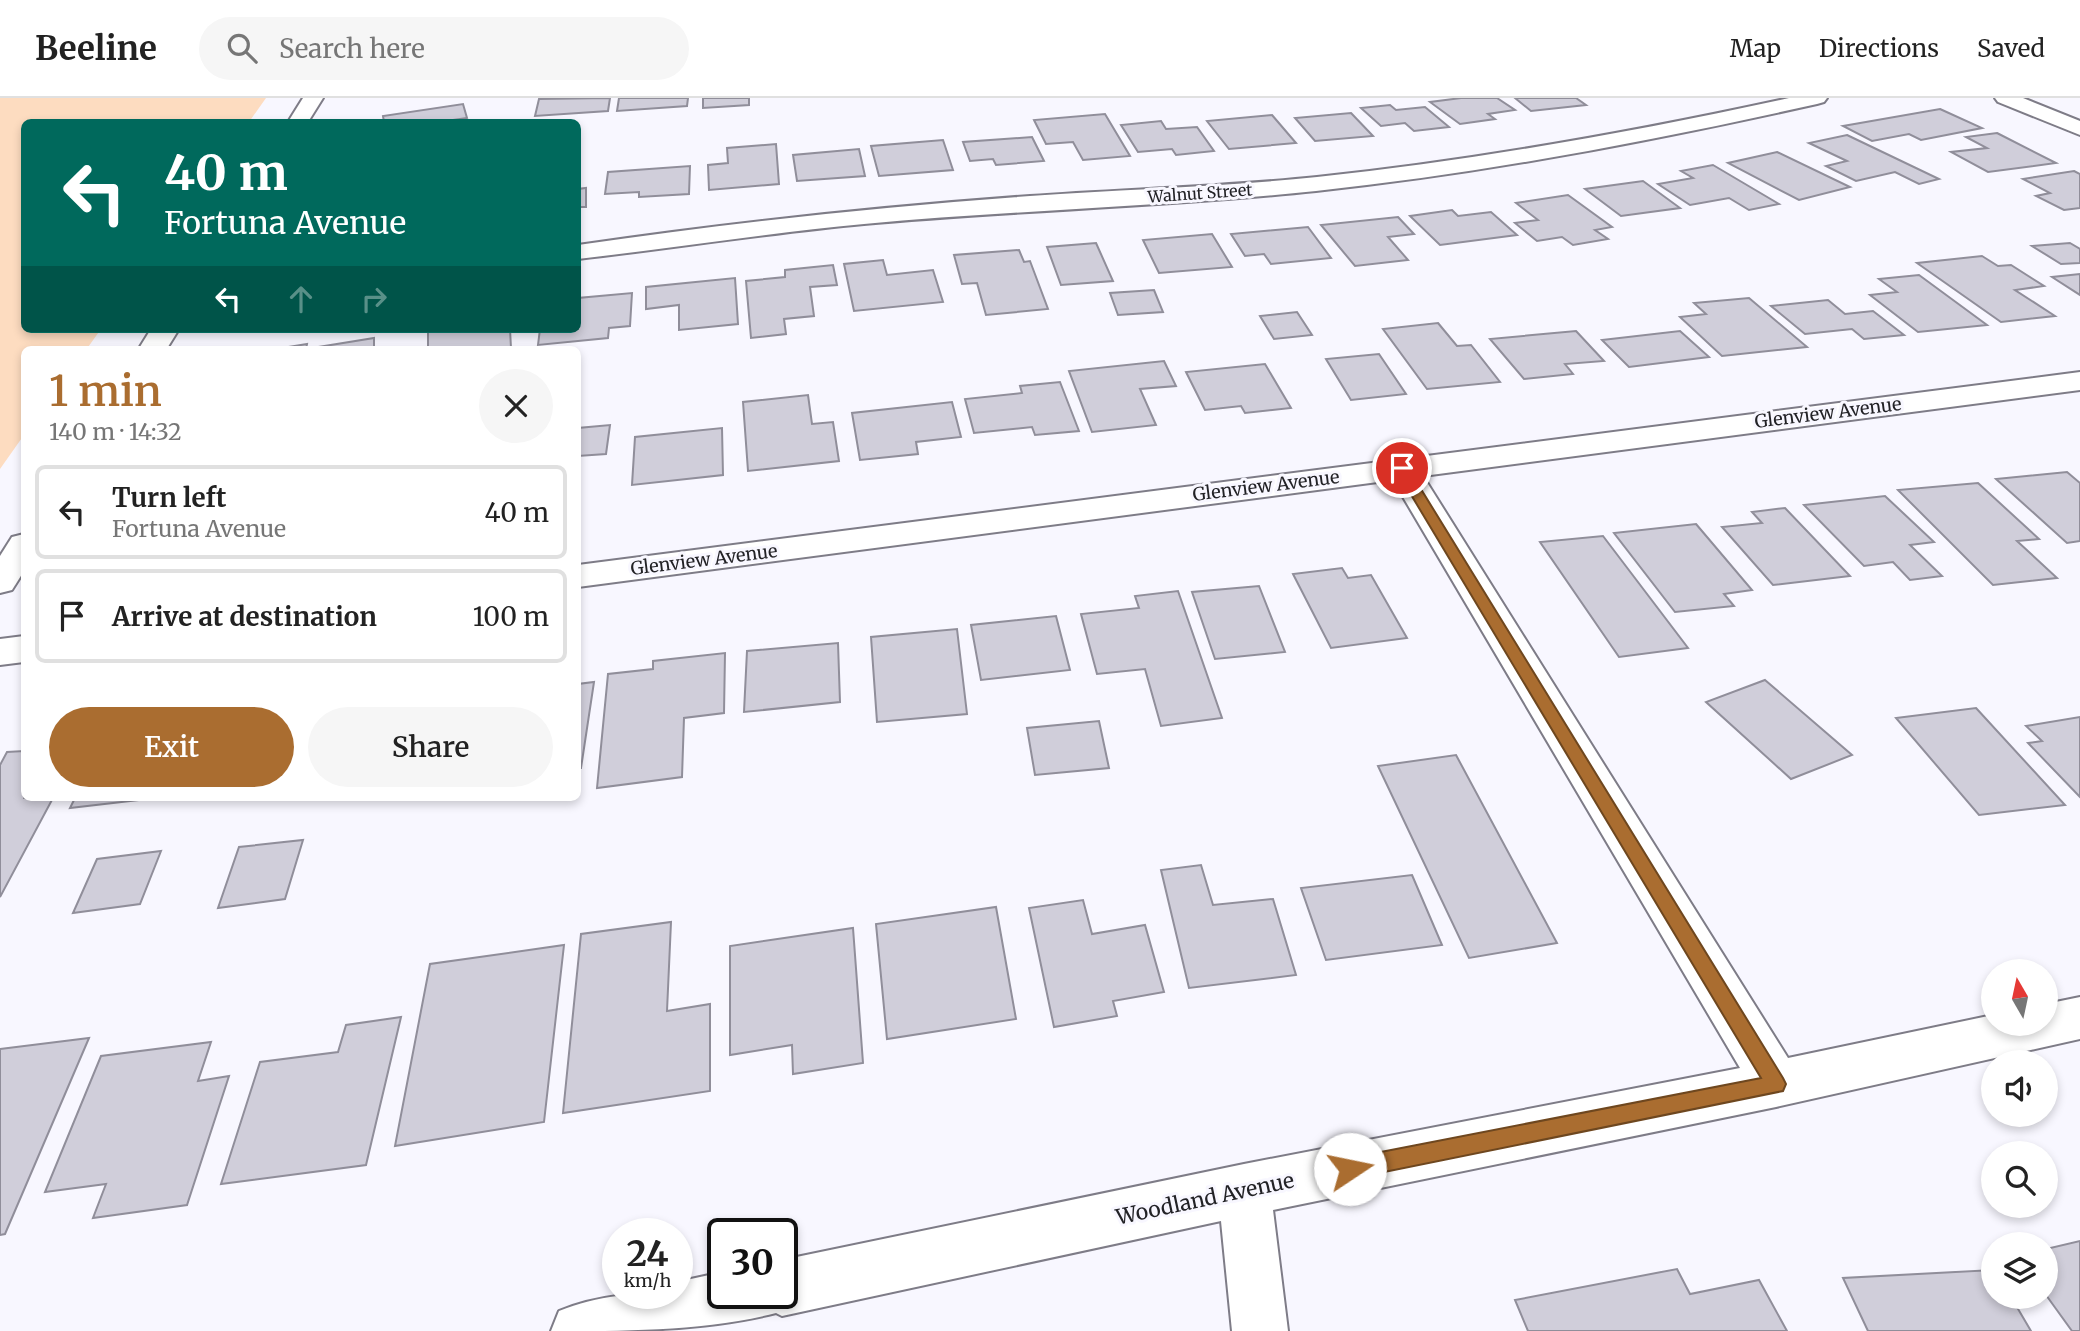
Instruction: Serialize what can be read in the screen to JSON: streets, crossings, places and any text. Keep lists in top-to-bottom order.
{
  "streets": {
    "street": ["Walnut Street", "Glenview Avenue", "Woodland Avenue"]
  },
  "north": "top",
  "page": {
    "header": "Beeline",
    "search": "Search here",
    "nav": ["Map", "Directions", "Saved"],
    "turn": ["40 m", "Fortuna Avenue"],
    "heading": ["1 min", "140 m · 14:32"],
    "list": [
      {
        "name": "Turn left",
        "note": "Fortuna Avenue",
        "value": "40 m"
      },
      {
        "name": "Arrive at destination",
        "value": "100 m"
      }
    ],
    "buttons": ["Exit", "Share"],
    "speed": "24 km/h",
    "limit": "30"
  }
}
